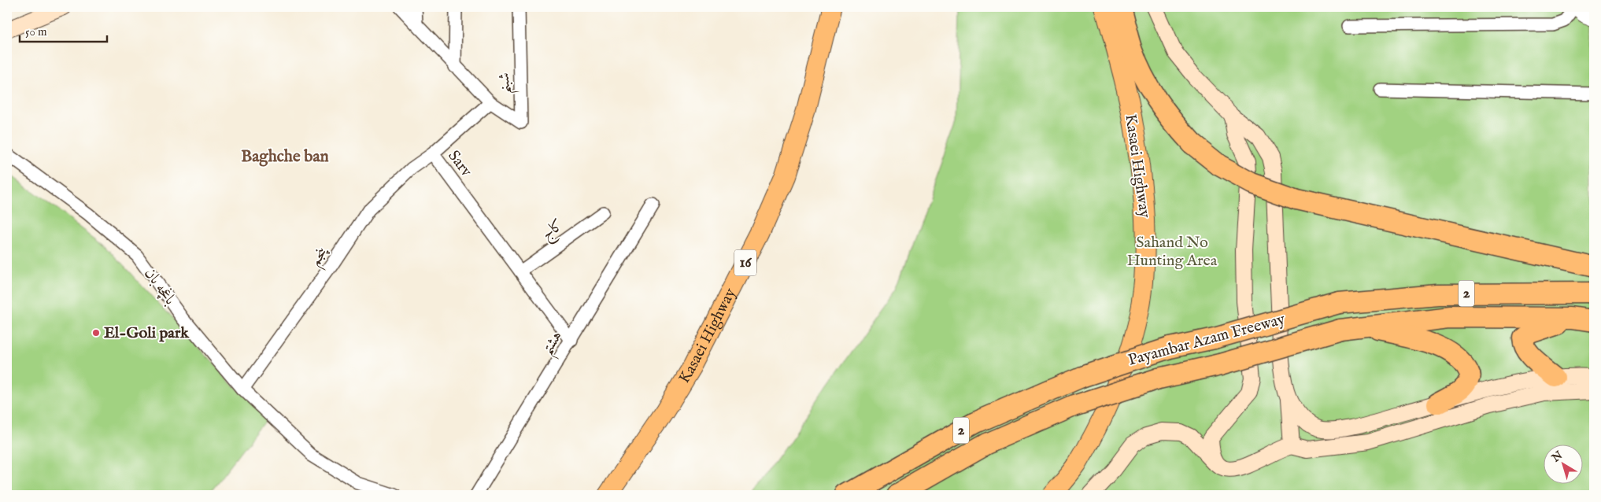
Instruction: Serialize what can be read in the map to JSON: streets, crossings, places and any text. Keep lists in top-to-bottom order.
{
  "streets": {
    "highway": [
      "Kasaei Highway",
      "16",
      "2",
      "Payambar Azam Freeway"
    ],
    "street": [
      "شبنم",
      "Sarv",
      "کاج",
      "پنجم",
      "باغچه بان",
      "هشتم"
    ]
  },
  "crossings": [
    ["شبنم", "Sarv"],
    ["Sarv", "کاج"],
    ["Sarv", "پنجم"],
    ["Sarv", "هشتم"],
    ["پنجم", "باغچه بان"]
  ],
  "districts": ["Baghche ban"],
  "parks": ["Sahand No Hunting Area"],
  "places": ["El-Goli park"],
  "scale_bar": "50 m",
  "north": "top left"
}
